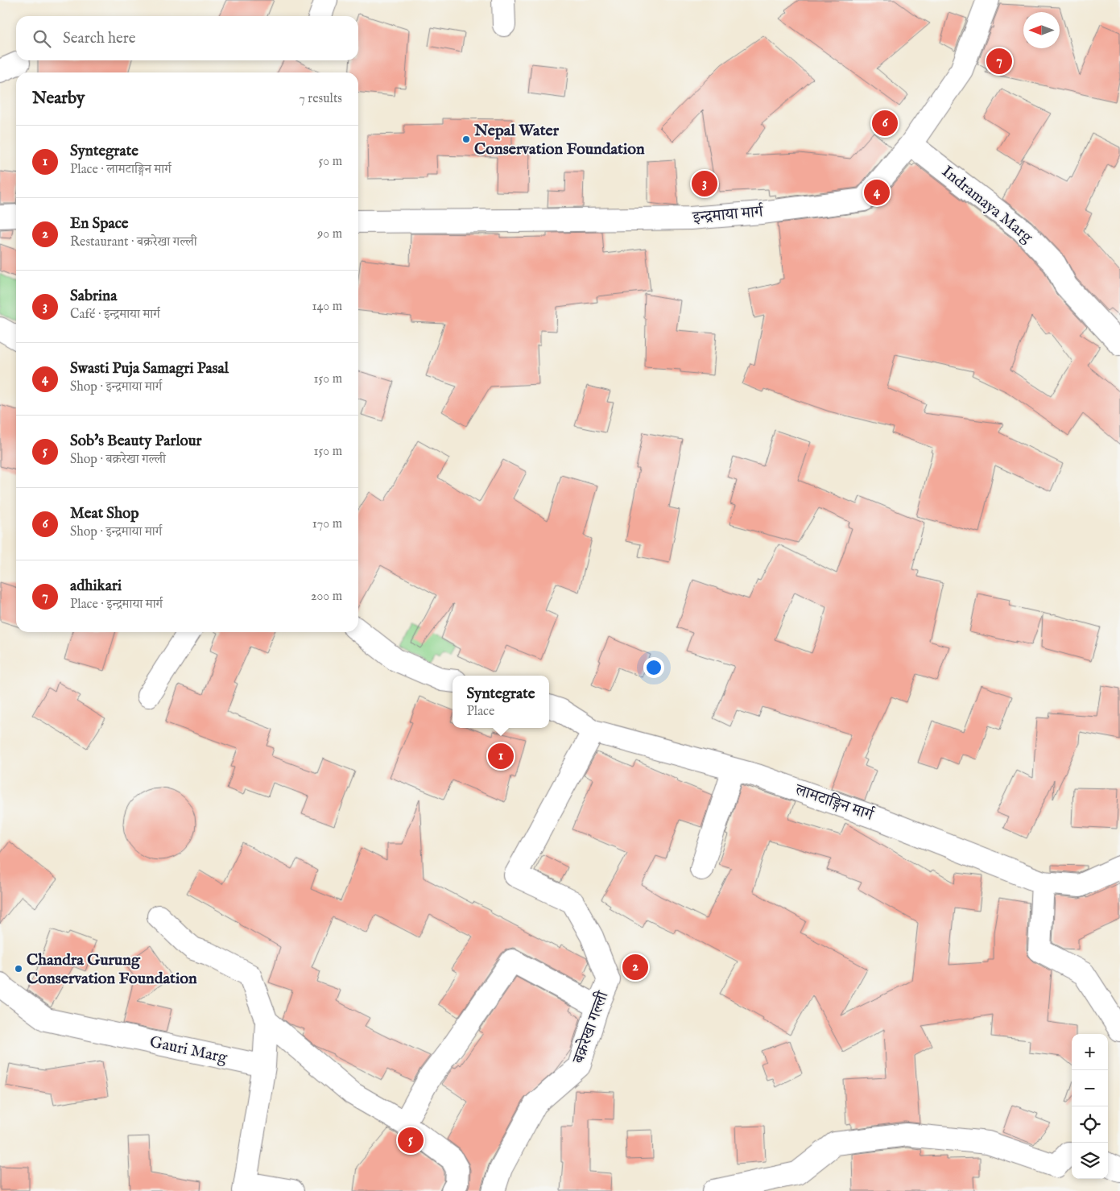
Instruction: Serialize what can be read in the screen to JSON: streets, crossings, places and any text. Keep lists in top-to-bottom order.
{
  "streets": {
    "street": [
      "Indramaya Marg",
      "इन्द्रमाया मार्ग",
      "लामटाङ्गिन मार्ग",
      "बक्ररेखा गल्ली",
      "Gauri Marg"
    ]
  },
  "crossings": [
    ["Indramaya Marg", "इन्द्रमाया मार्ग"],
    ["लामटाङ्गिन मार्ग", "बक्ररेखा गल्ली"]
  ],
  "places": ["Nepal Water Conservation Foundation", "Chandra Gurung Conservation Foundation"],
  "north": "left",
  "page": {
    "search": "Search here",
    "pins": [
      "7",
      "6",
      "3",
      "4",
      "1",
      "2",
      "5"
    ],
    "heading": ["Nearby", "7 results"],
    "list": [
      {
        "mark": "1",
        "name": "Syntegrate",
        "note": "Place · लामटाङ्गिन मार्ग",
        "value": "50 m"
      },
      {
        "mark": "2",
        "name": "En Space",
        "note": "Restaurant · बक्ररेखा गल्ली",
        "value": "90 m"
      },
      {
        "mark": "3",
        "name": "Sabrina",
        "note": "Café · इन्द्रमाया मार्ग",
        "value": "140 m"
      },
      {
        "mark": "4",
        "name": "Swasti Puja Samagri Pasal",
        "note": "Shop · इन्द्रमाया मार्ग",
        "value": "150 m"
      },
      {
        "mark": "5",
        "name": "Sob's Beauty Parlour",
        "note": "Shop · बक्ररेखा गल्ली",
        "value": "150 m"
      },
      {
        "mark": "6",
        "name": "Meat Shop",
        "note": "Shop · इन्द्रमाया मार्ग",
        "value": "170 m"
      },
      {
        "mark": "7",
        "name": "adhikari",
        "note": "Place · इन्द्रमाया मार्ग",
        "value": "200 m"
      }
    ],
    "popup": ["Syntegrate", "Place"],
    "map_buttons": ["+", "−"]
  }
}
